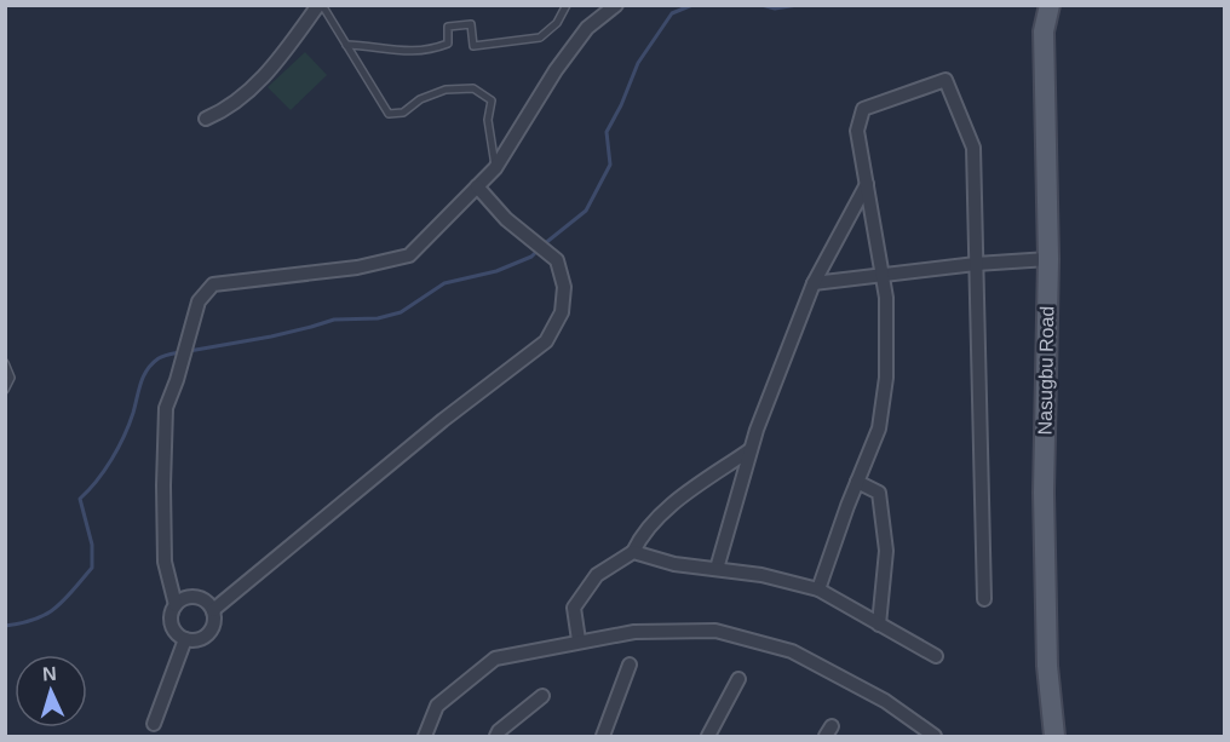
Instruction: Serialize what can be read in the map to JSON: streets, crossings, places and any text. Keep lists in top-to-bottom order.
{
  "streets": {
    "main road": ["Nasugbu Road"]
  },
  "north": "top"
}
